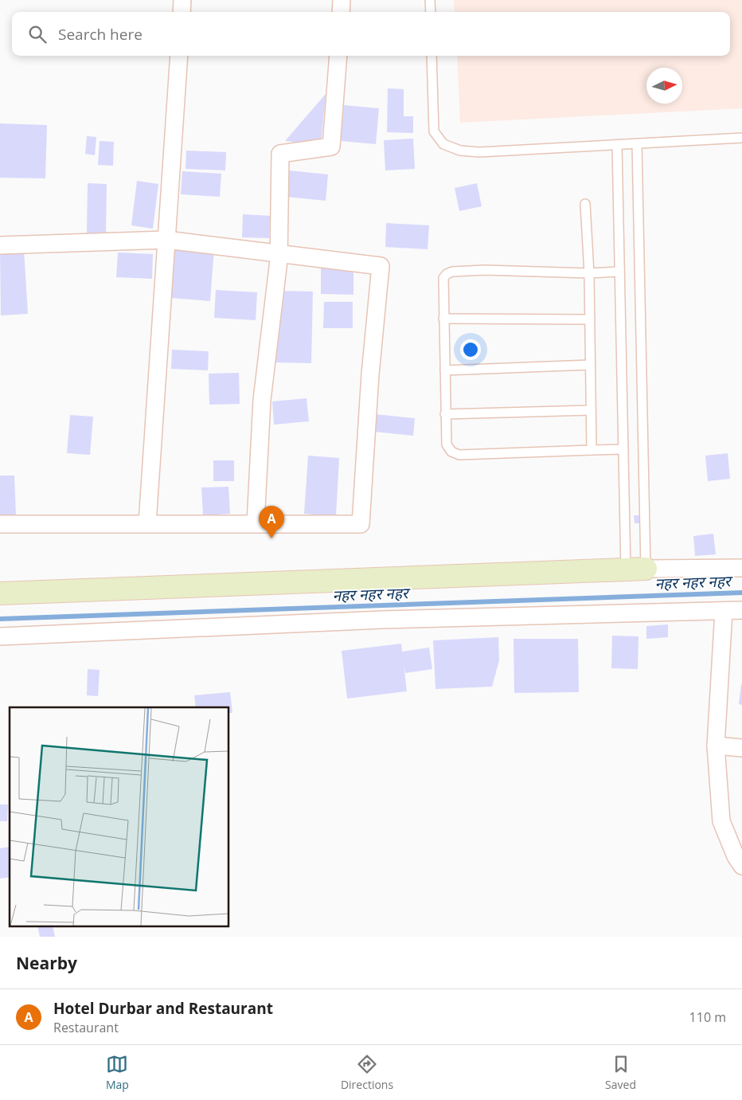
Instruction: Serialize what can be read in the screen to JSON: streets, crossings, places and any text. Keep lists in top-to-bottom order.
{
  "water": ["नहर नहर नहर"],
  "north": "right",
  "page": {
    "search": "Search here",
    "pins": "A",
    "heading": "Nearby",
    "list": [
      {
        "mark": "A",
        "name": "Hotel Durbar and Restaurant",
        "note": "Restaurant",
        "value": "110 m"
      }
    ],
    "nav": ["Map", "Directions", "Saved"]
  }
}
